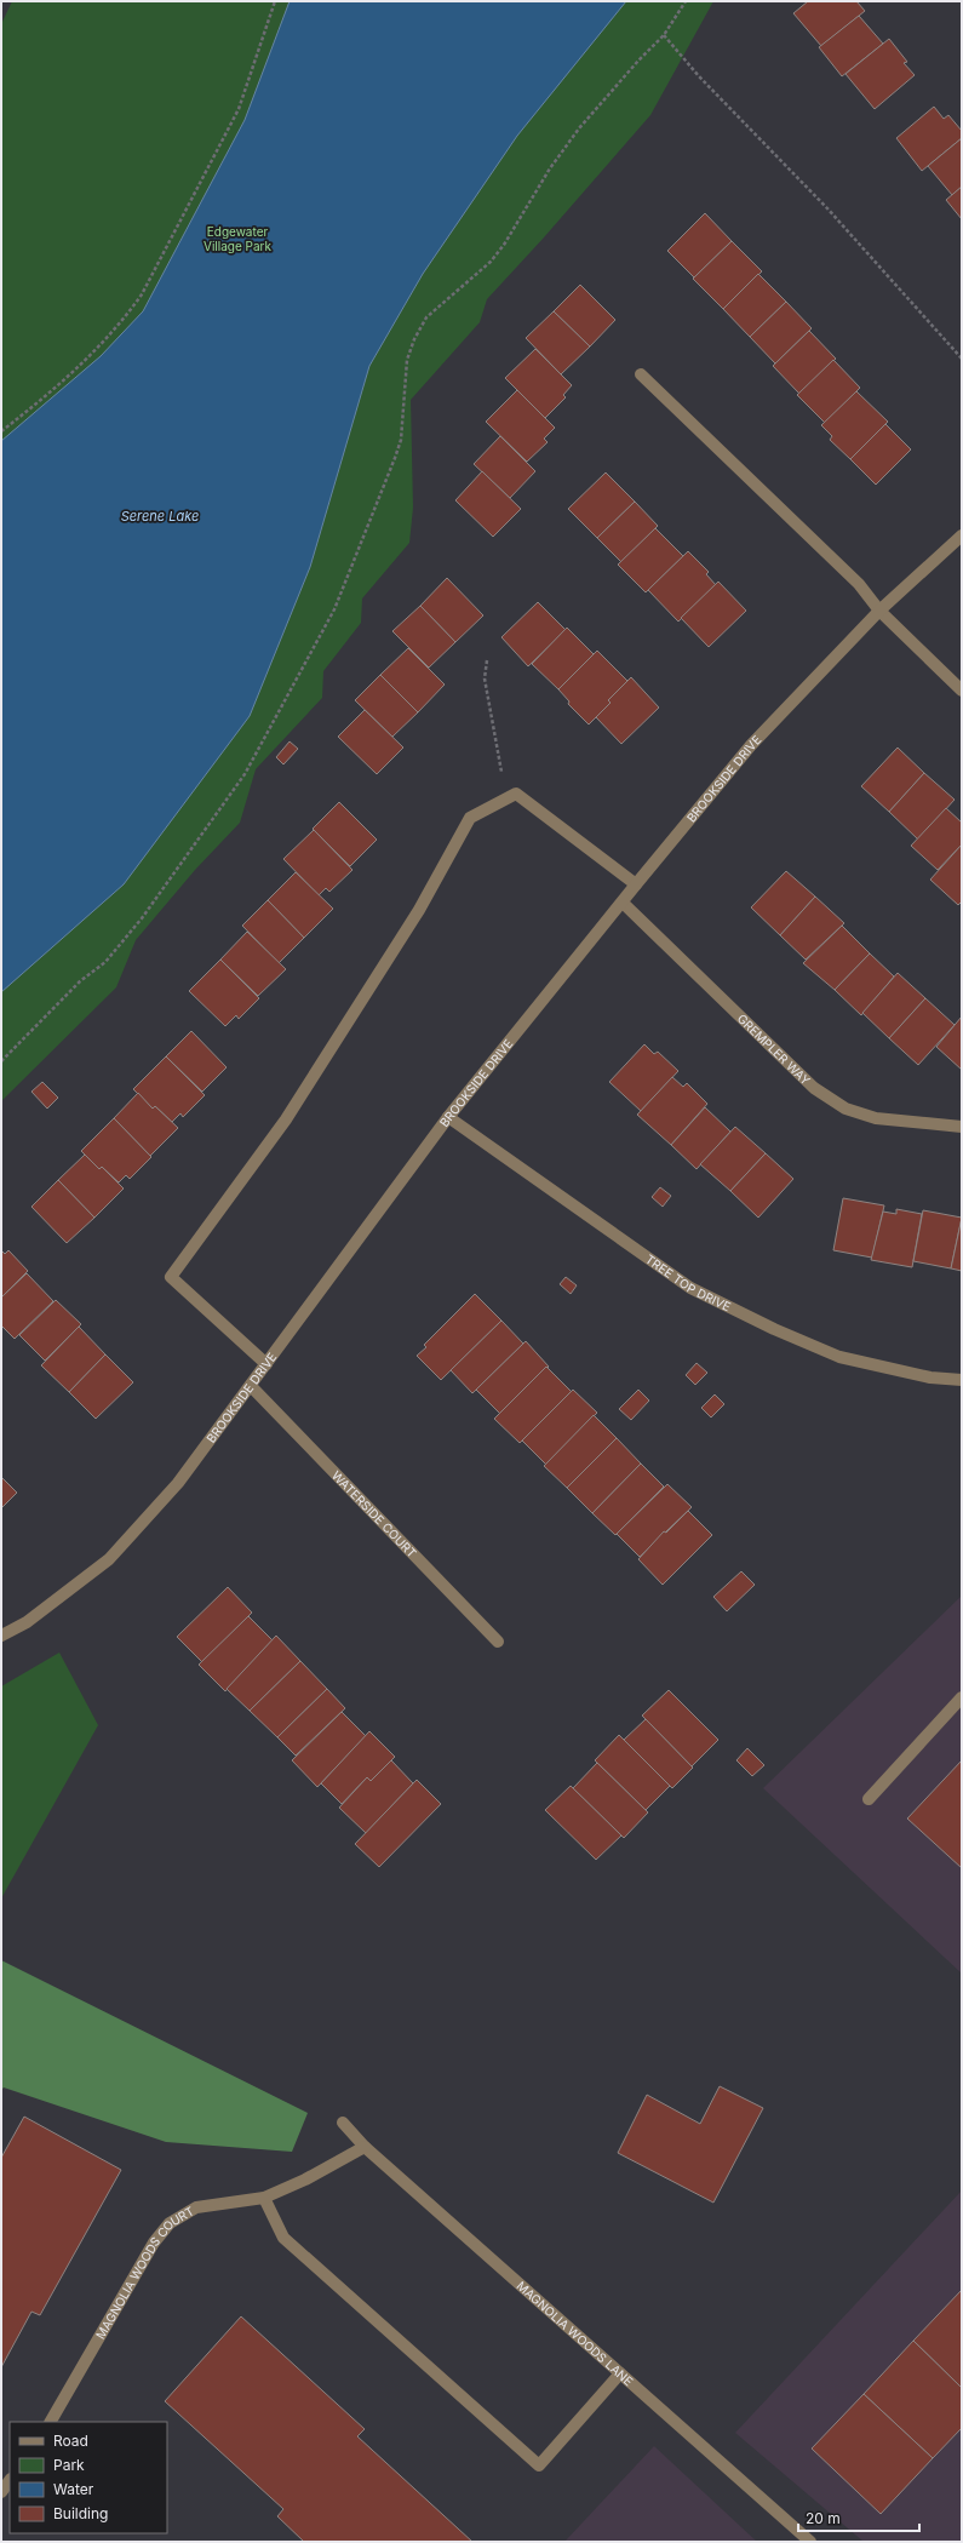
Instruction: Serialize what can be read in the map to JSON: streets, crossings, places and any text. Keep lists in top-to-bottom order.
{
  "streets": {
    "street": [
      "BROOKSIDE DRIVE",
      "GREMPLER WAY",
      "TREE TOP DRIVE",
      "WATERSIDE COURT",
      "MAGNOLIA WOODS COURT",
      "MAGNOLIA WOODS LANE"
    ]
  },
  "crossings": [
    ["BROOKSIDE DRIVE", "GREMPLER WAY"],
    ["BROOKSIDE DRIVE", "TREE TOP DRIVE"],
    ["BROOKSIDE DRIVE", "WATERSIDE COURT"],
    ["MAGNOLIA WOODS COURT", "MAGNOLIA WOODS LANE"]
  ],
  "water": ["Serene Lake"],
  "parks": ["Edgewater Village Park"],
  "legend": [
    "Road",
    "Park",
    "Water",
    "Building"
  ],
  "scale_bar": "20 m"
}
